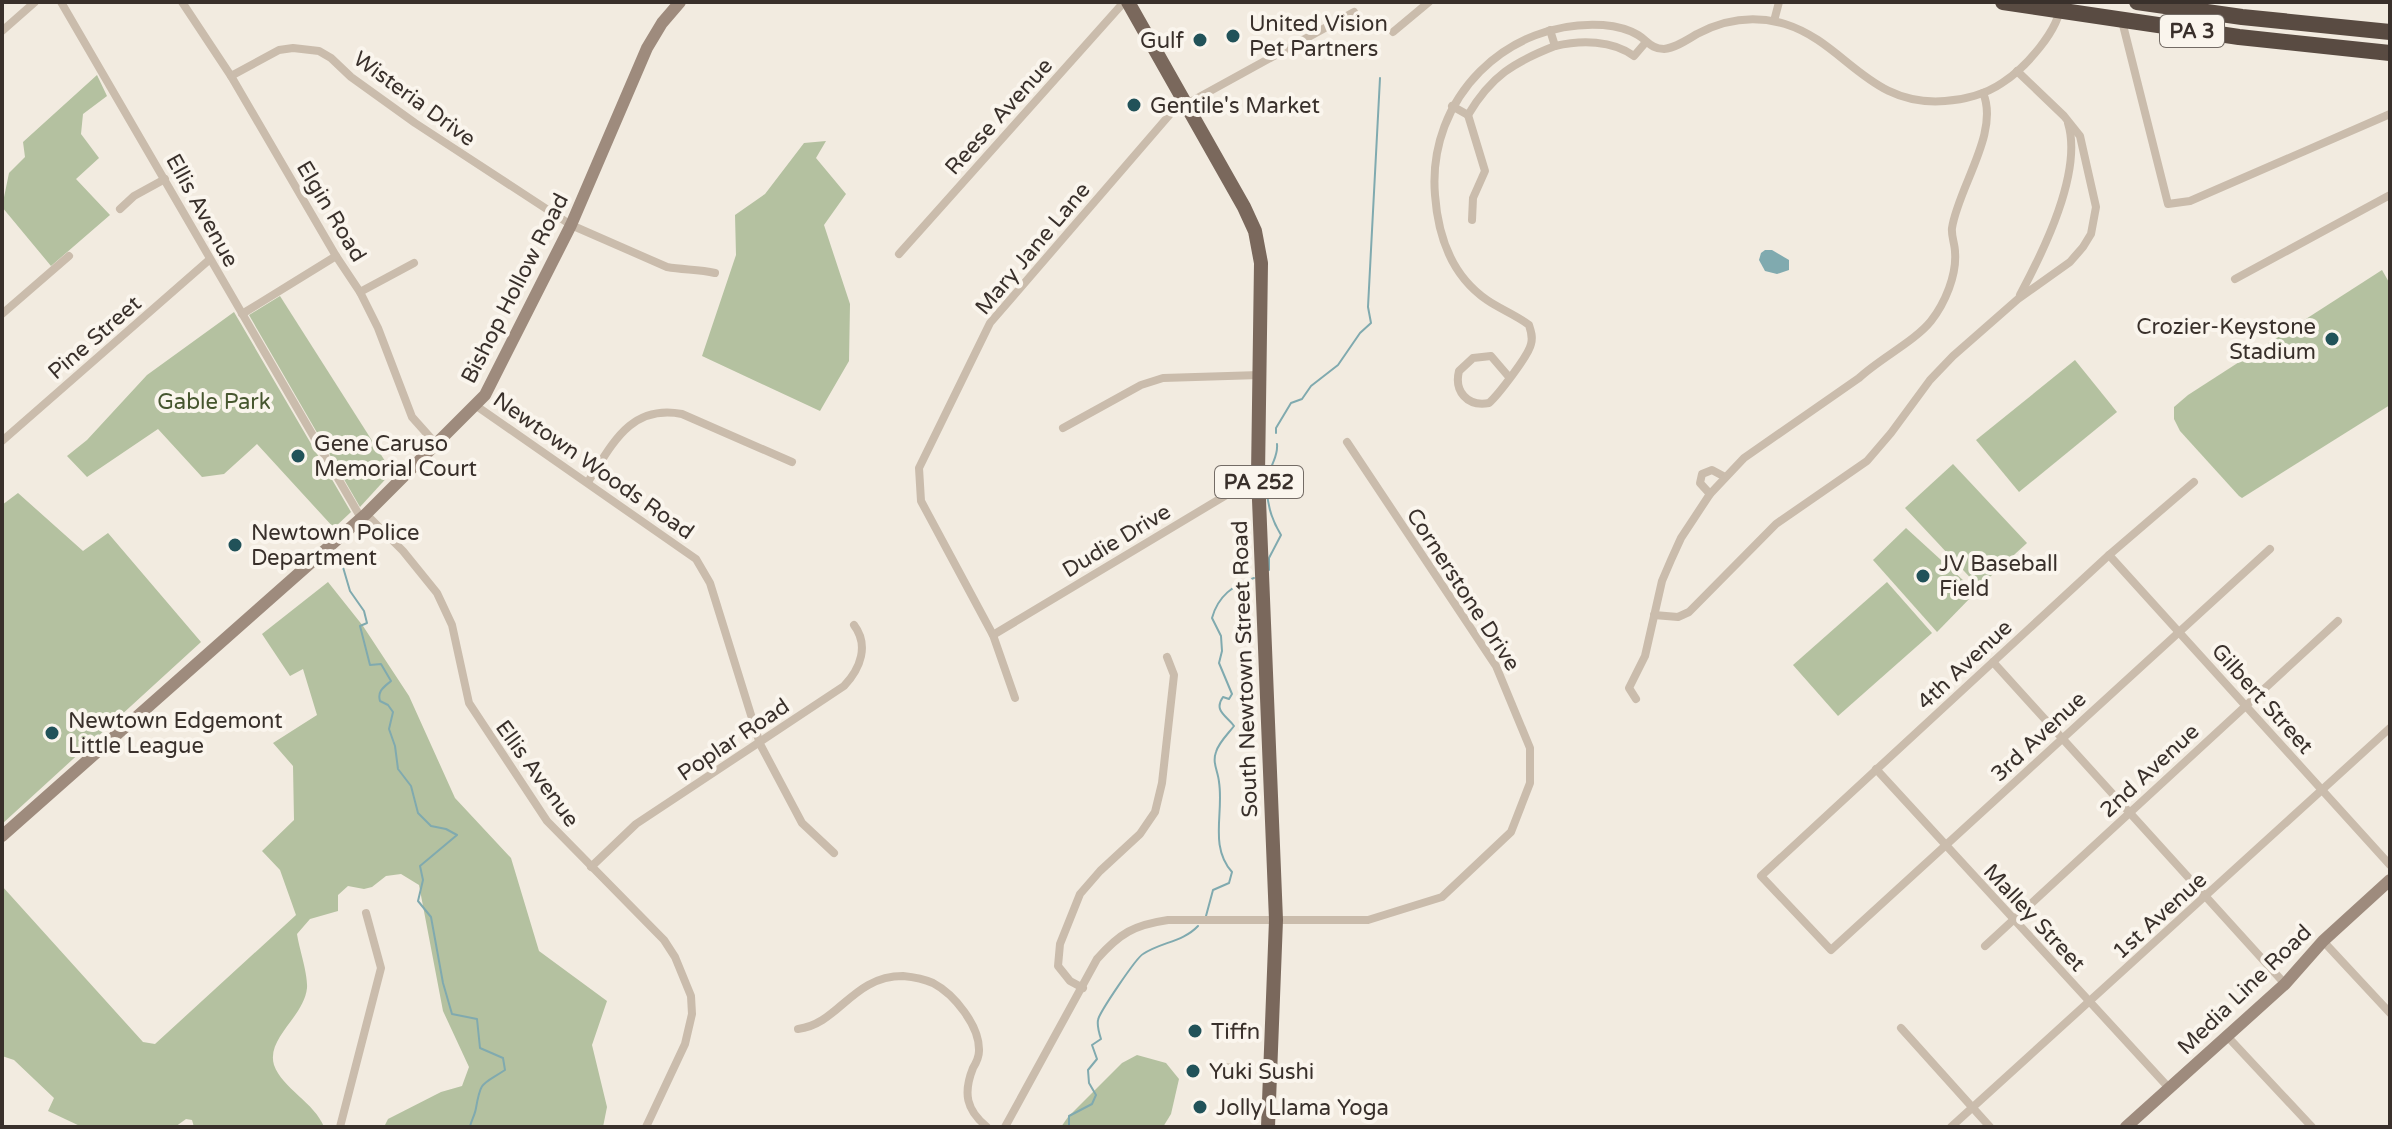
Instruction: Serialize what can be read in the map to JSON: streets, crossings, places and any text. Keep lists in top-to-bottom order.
{
  "streets": {
    "highway": ["PA 3"],
    "main road": ["PA 252", "South Newtown Street Road"],
    "street": [
      "Wisteria Drive",
      "Reese Avenue",
      "Ellis Avenue",
      "Elgin Road",
      "Mary Jane Lane",
      "Bishop Hollow Road",
      "Pine Street",
      "Newtown Woods Road",
      "Dudie Drive",
      "Cornerstone Drive",
      "4th Avenue",
      "Gilbert Street",
      "3rd Avenue",
      "Poplar Road",
      "2nd Avenue",
      "1st Avenue",
      "Malley Street",
      "Media Line Road"
    ]
  },
  "crossings": [
    ["Wisteria Drive", "Elgin Road"],
    ["Wisteria Drive", "Bishop Hollow Road"],
    ["Reese Avenue", "South Newtown Street Road"],
    ["Ellis Avenue", "Bishop Hollow Road"],
    ["Ellis Avenue", "Pine Street"],
    ["Ellis Avenue", "Poplar Road"],
    ["Elgin Road", "Bishop Hollow Road"],
    ["Mary Jane Lane", "Dudie Drive"],
    ["Mary Jane Lane", "South Newtown Street Road"],
    ["Bishop Hollow Road", "Newtown Woods Road"],
    ["Newtown Woods Road", "Poplar Road"],
    ["Dudie Drive", "South Newtown Street Road"],
    ["Cornerstone Drive", "South Newtown Street Road"],
    ["4th Avenue", "Gilbert Street"],
    ["4th Avenue", "3rd Avenue"],
    ["4th Avenue", "Malley Street"],
    ["Gilbert Street", "3rd Avenue"],
    ["Gilbert Street", "2nd Avenue"],
    ["Gilbert Street", "1st Avenue"],
    ["3rd Avenue", "Malley Street"],
    ["2nd Avenue", "Malley Street"],
    ["1st Avenue", "Malley Street"],
    ["Malley Street", "Media Line Road"]
  ],
  "parks": ["Gable Park"],
  "places": [
    "United Vision Pet Partners",
    "Gulf",
    "Gentile's Market",
    "Crozier-Keystone Stadium",
    "Gene Caruso Memorial Court",
    "Newtown Police Department",
    "JV Baseball Field",
    "Newtown Edgemont Little League",
    "Tiffn",
    "Yuki Sushi",
    "Jolly Llama Yoga"
  ]
}
